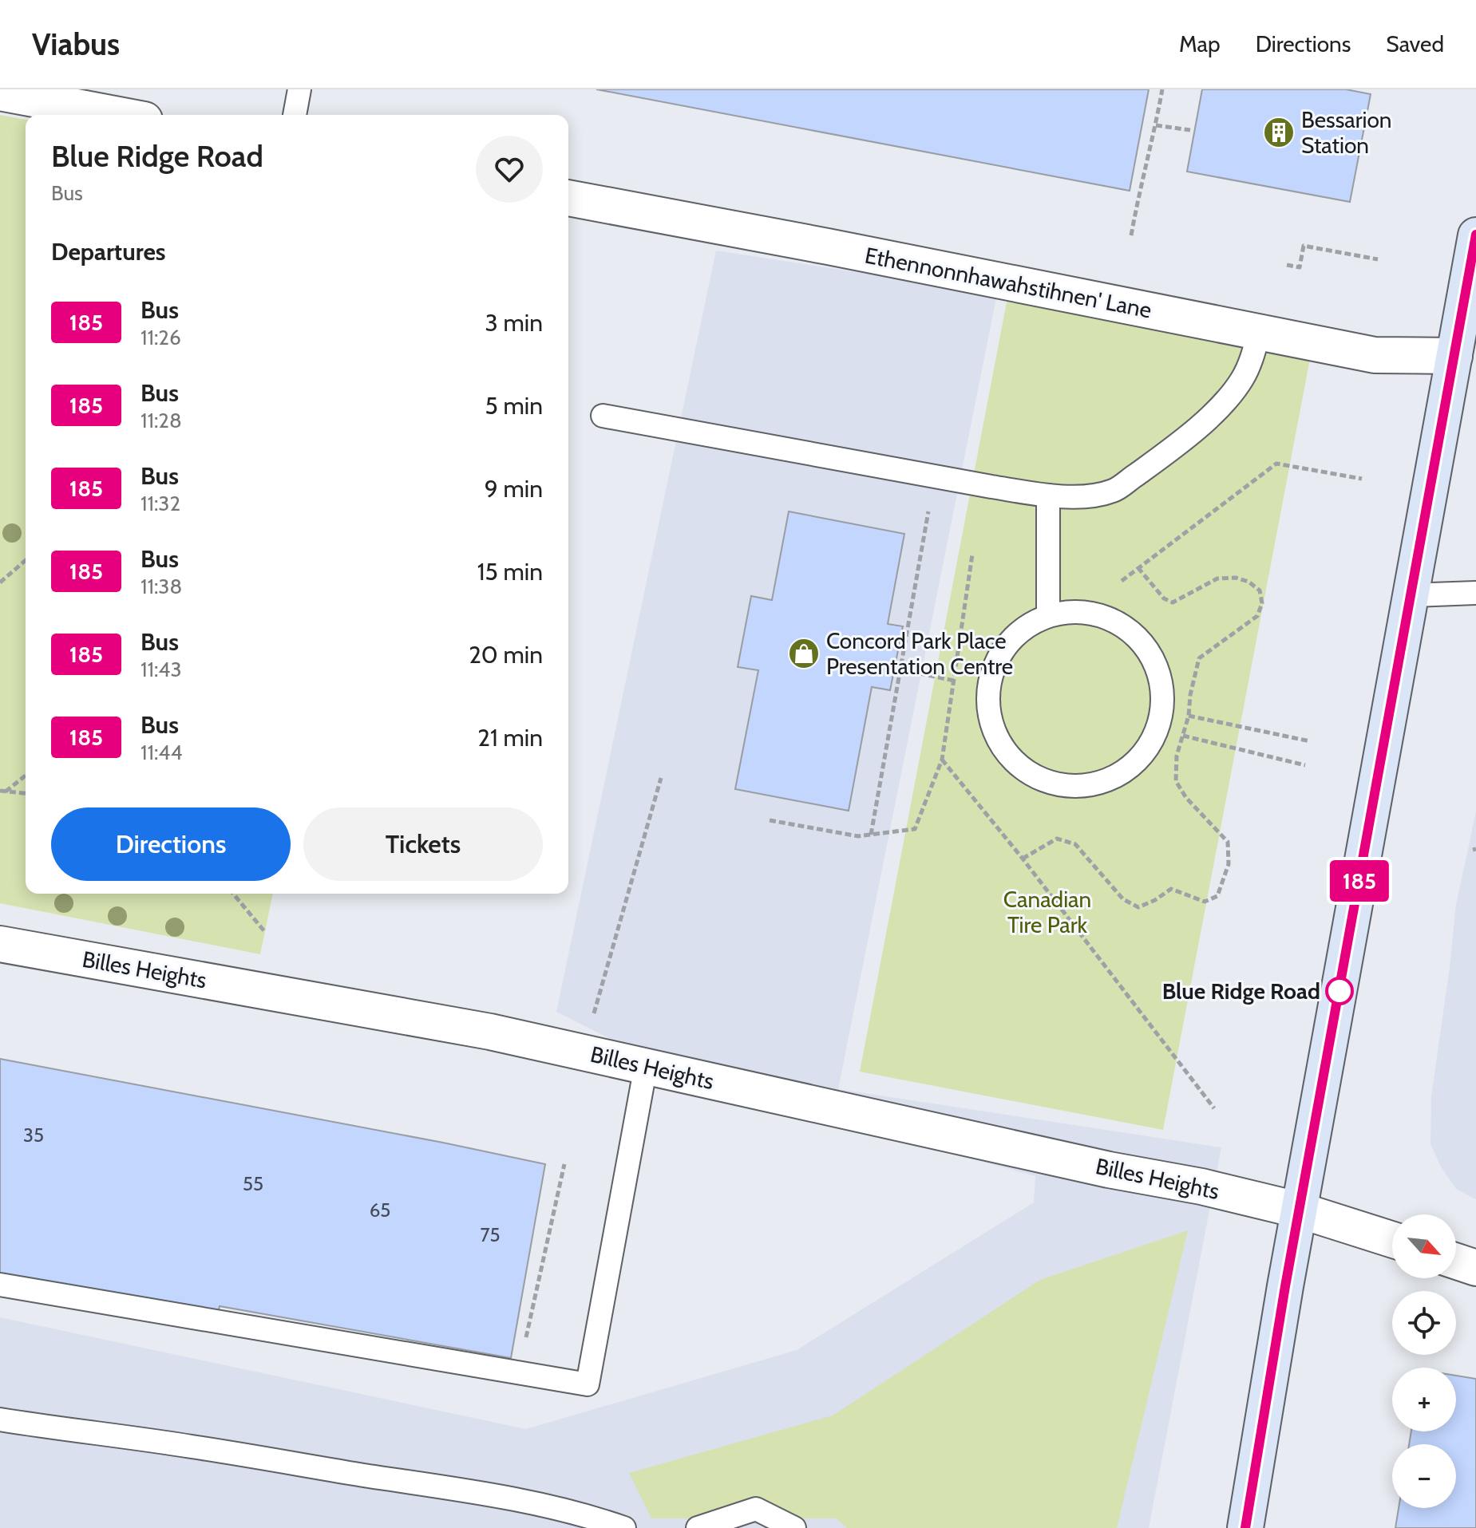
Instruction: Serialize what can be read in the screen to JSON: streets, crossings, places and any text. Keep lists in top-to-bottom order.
{
  "streets": {
    "street": ["Ethennonnhawahstihnen' Lane", "Billes Heights"]
  },
  "parks": ["Canadian Tire Park"],
  "places": {
    "building": ["Bessarion Station"],
    "shop": ["Concord Park Place Presentation Centre"],
    "other": ["Blue Ridge Road"]
  },
  "lines": ["bus line 185"],
  "house_numbers": [
    "35",
    "55",
    "65",
    "75"
  ],
  "north": "bottom right",
  "page": {
    "header": "Viabus",
    "nav": ["Map", "Directions", "Saved"],
    "on_map": "185",
    "heading": [
      ["Blue Ridge Road", "Bus"],
      "Departures"
    ],
    "list": [
      {
        "mark": "185",
        "name": "Bus",
        "note": "11:26",
        "value": "3 min"
      },
      {
        "mark": "185",
        "name": "Bus",
        "note": "11:28",
        "value": "5 min"
      },
      {
        "mark": "185",
        "name": "Bus",
        "note": "11:32",
        "value": "9 min"
      },
      {
        "mark": "185",
        "name": "Bus",
        "note": "11:38",
        "value": "15 min"
      },
      {
        "mark": "185",
        "name": "Bus",
        "note": "11:43",
        "value": "20 min"
      },
      {
        "mark": "185",
        "name": "Bus",
        "note": "11:44",
        "value": "21 min"
      }
    ],
    "buttons": ["Directions", "Tickets"],
    "map_buttons": ["+", "−"]
  }
}
